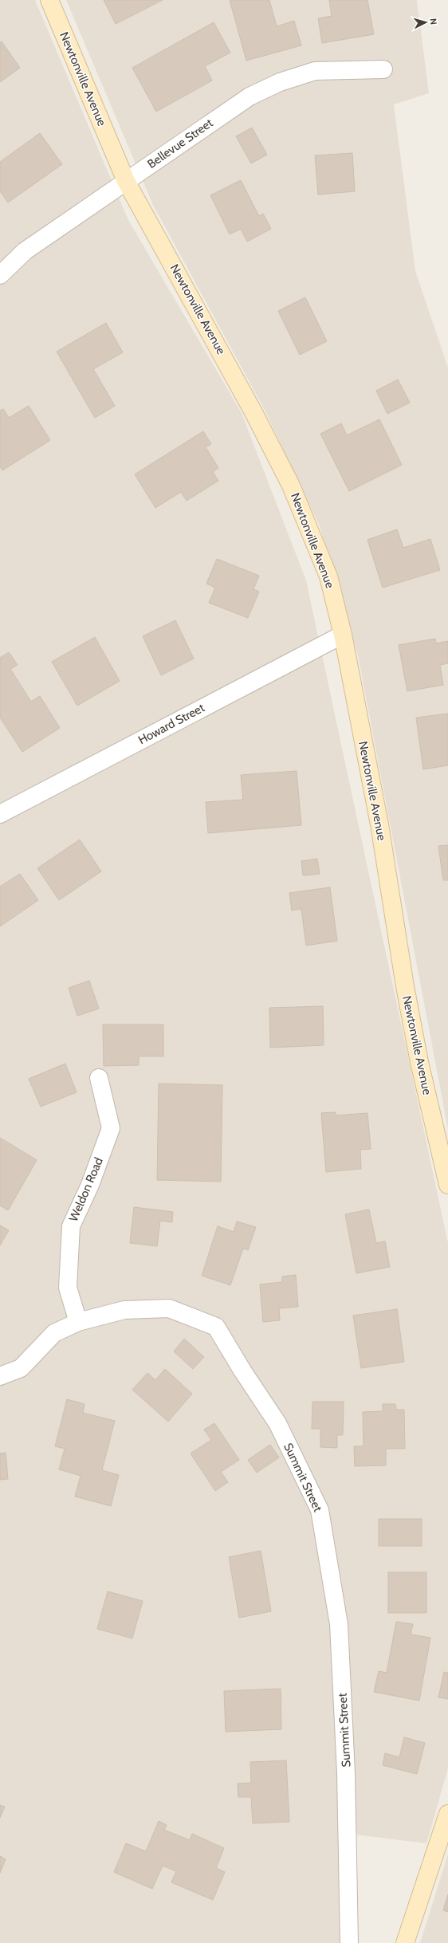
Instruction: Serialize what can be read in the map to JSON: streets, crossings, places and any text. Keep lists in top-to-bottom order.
{
  "streets": {
    "main road": ["Newtonville Avenue"],
    "street": [
      "Bellevue Street",
      "Howard Street",
      "Weldon Road",
      "Summit Street"
    ]
  },
  "crossings": [
    ["Newtonville Avenue", "Bellevue Street"],
    ["Newtonville Avenue", "Howard Street"],
    ["Weldon Road", "Summit Street"]
  ],
  "north": "right"
}
